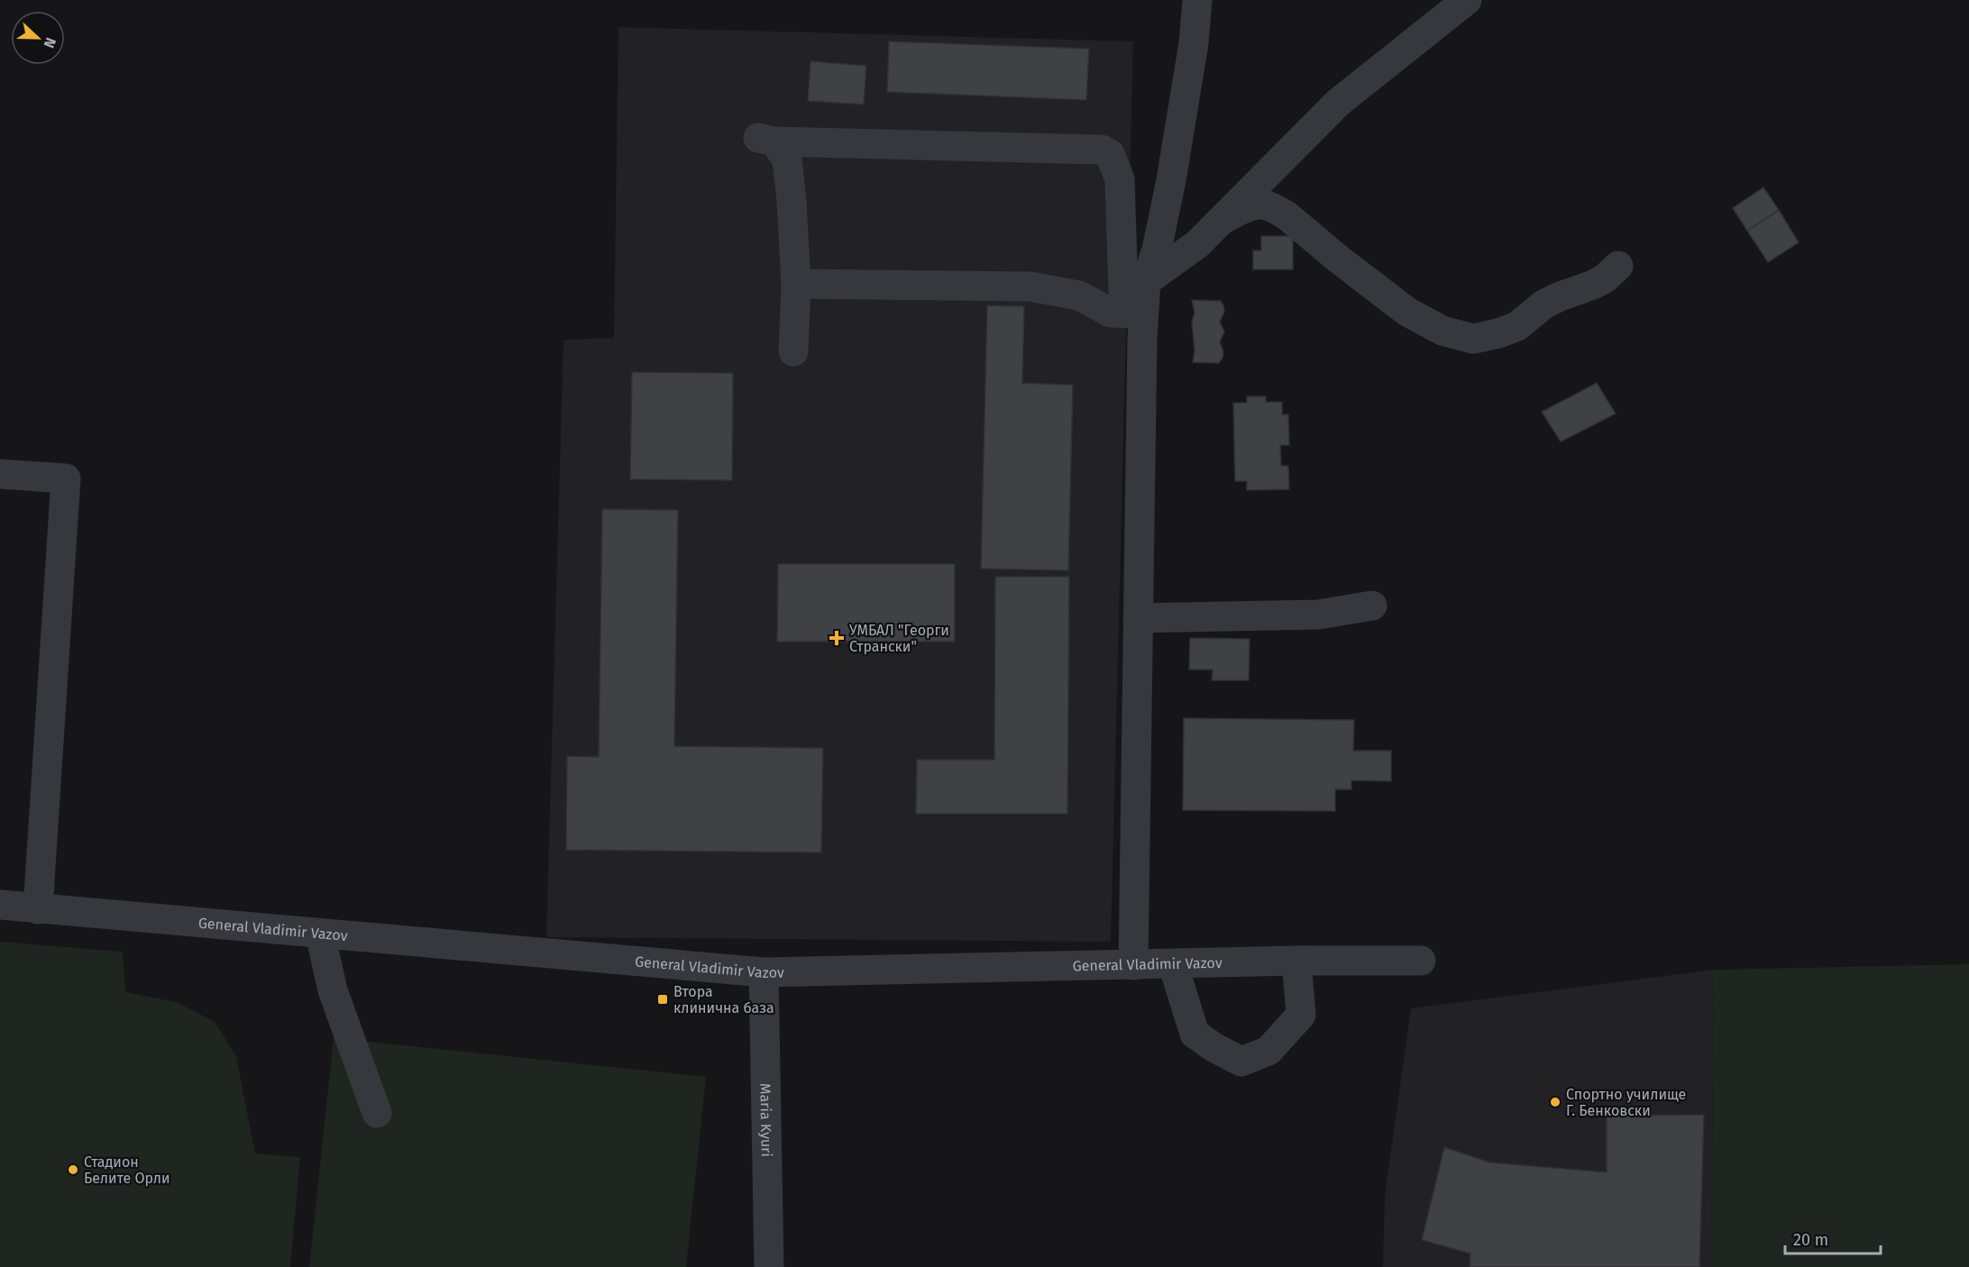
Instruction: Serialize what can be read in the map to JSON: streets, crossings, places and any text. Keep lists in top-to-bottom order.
{
  "streets": {
    "street": ["General Vladimir Vazov", "Maria Kyuri"]
  },
  "crossings": [
    ["General Vladimir Vazov", "Maria Kyuri"]
  ],
  "places": {
    "health": ["УМБАЛ \"Георги Странски\""],
    "transit": ["Втора клинична база"],
    "other": ["Спортно училище Г. Бенковски", "Стадион Белите Орли"]
  },
  "scale_bar": "20 m",
  "north": "right"
}
